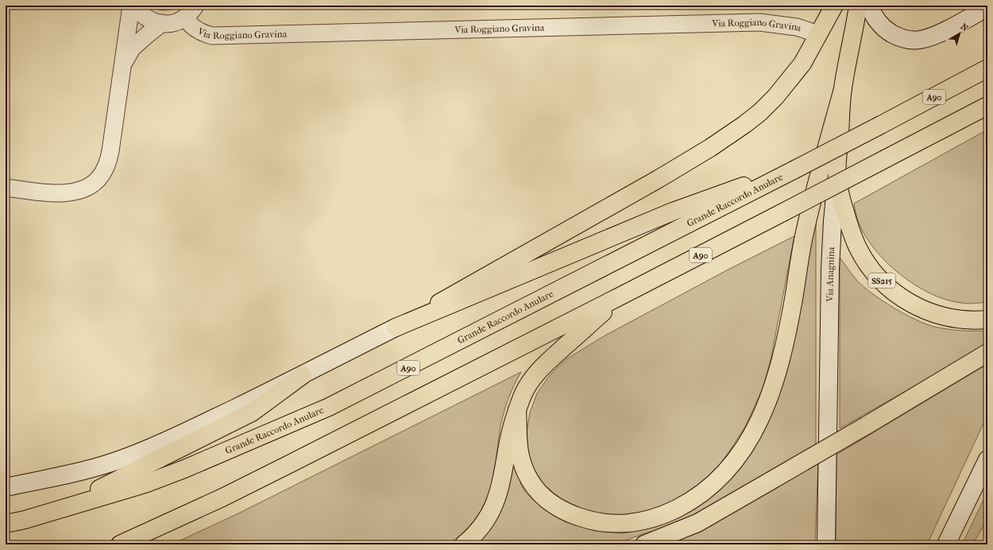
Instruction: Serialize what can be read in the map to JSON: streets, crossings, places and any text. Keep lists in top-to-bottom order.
{
  "streets": {
    "main road": [
      "A90",
      "Grande Raccordo Anulare",
      "Via Anagnina",
      "SS215"
    ],
    "street": ["Via Roggiano Gravina"]
  },
  "crossings": [
    ["Via Anagnina", "SS215"]
  ],
  "north": "top right"
}
